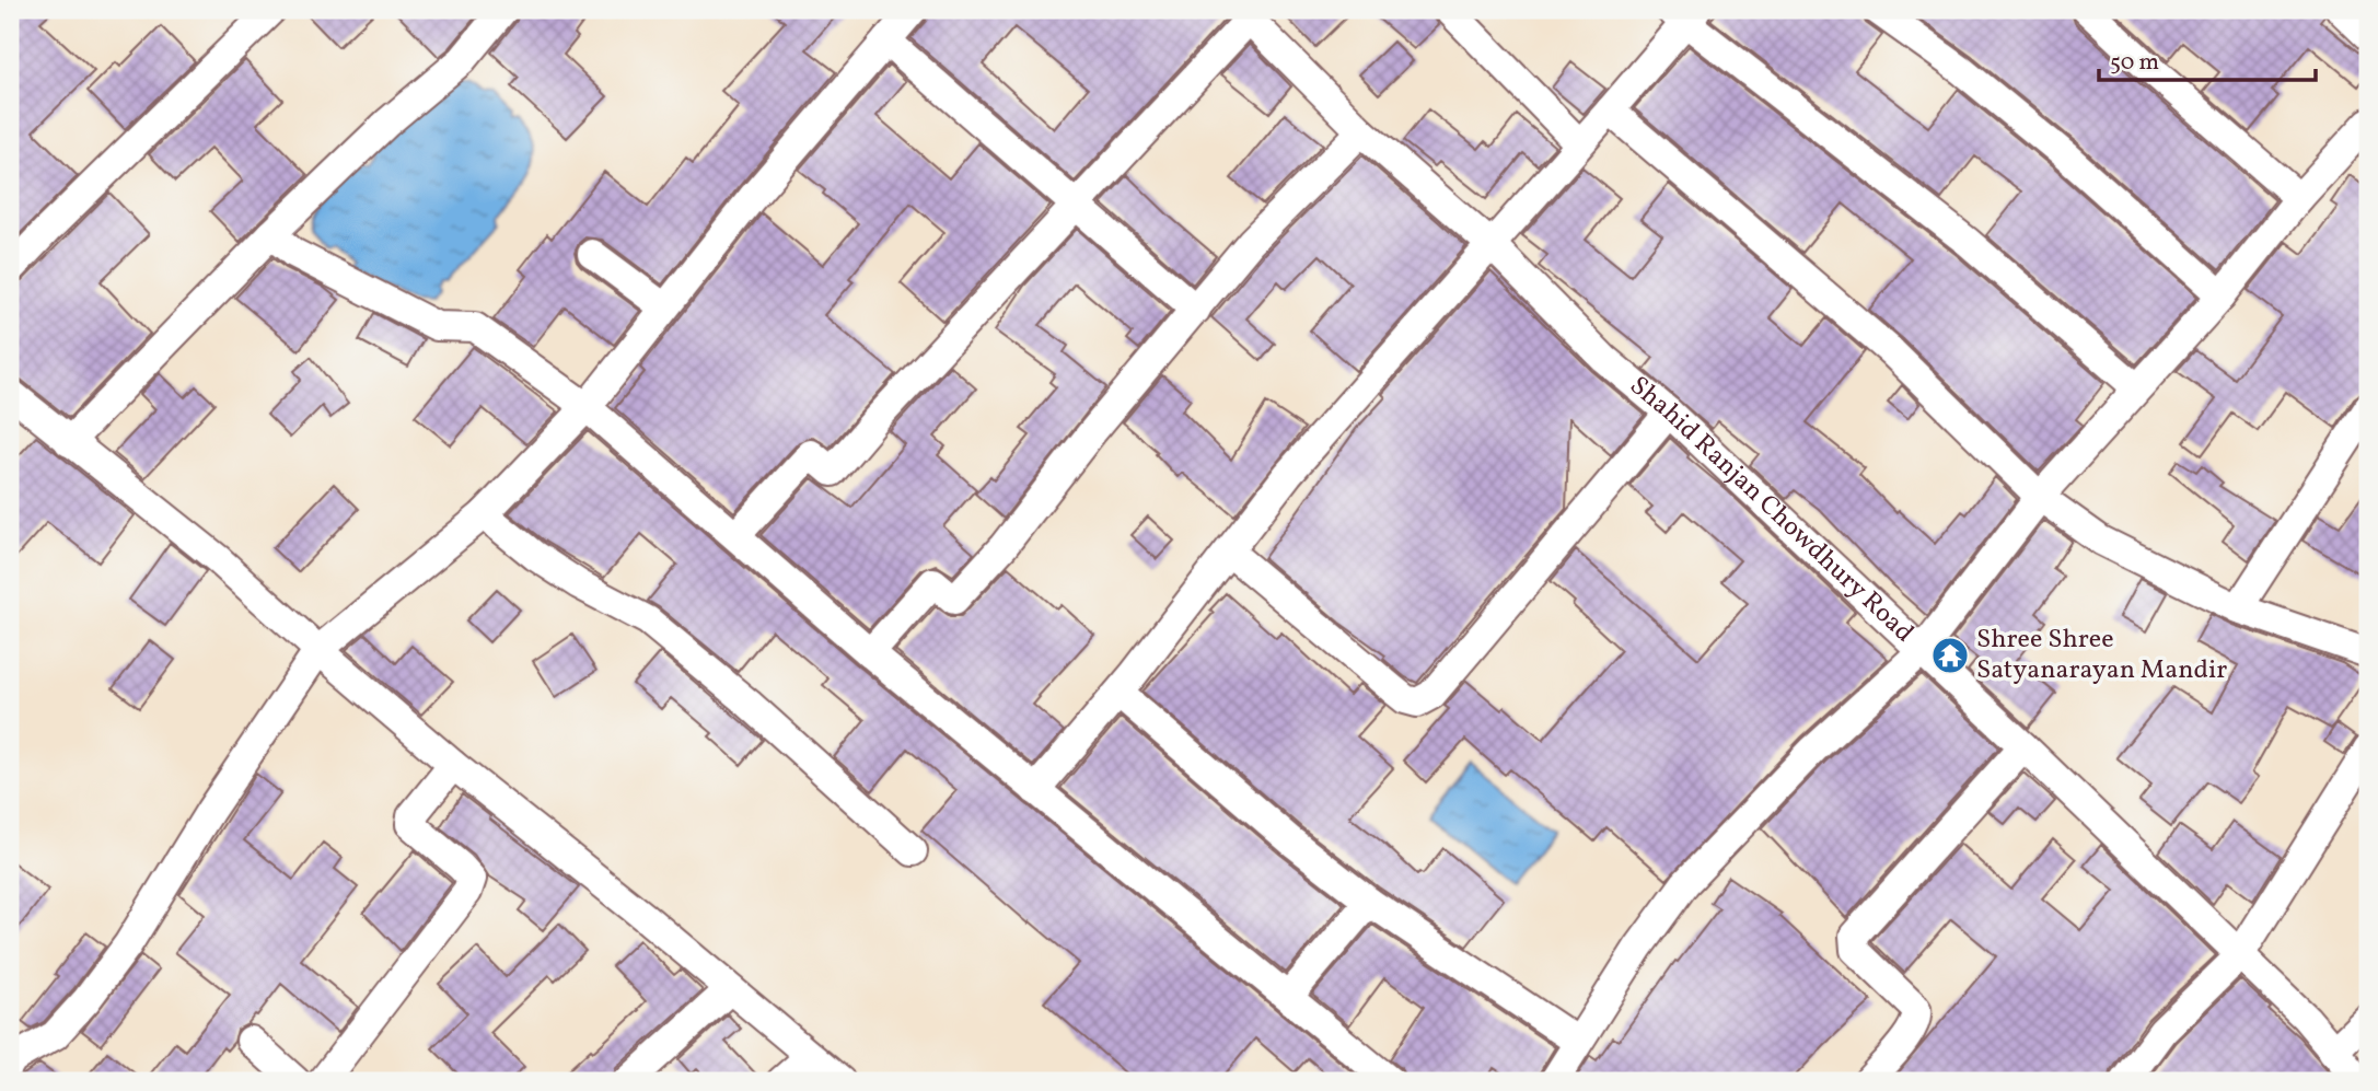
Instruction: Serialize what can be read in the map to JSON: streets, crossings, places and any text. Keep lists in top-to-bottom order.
{
  "streets": {
    "street": ["Shahid Ranjan Chowdhury Road"]
  },
  "places": {
    "temple": ["Shree Shree Satyanarayan Mandir"]
  },
  "scale_bar": "50 m"
}
